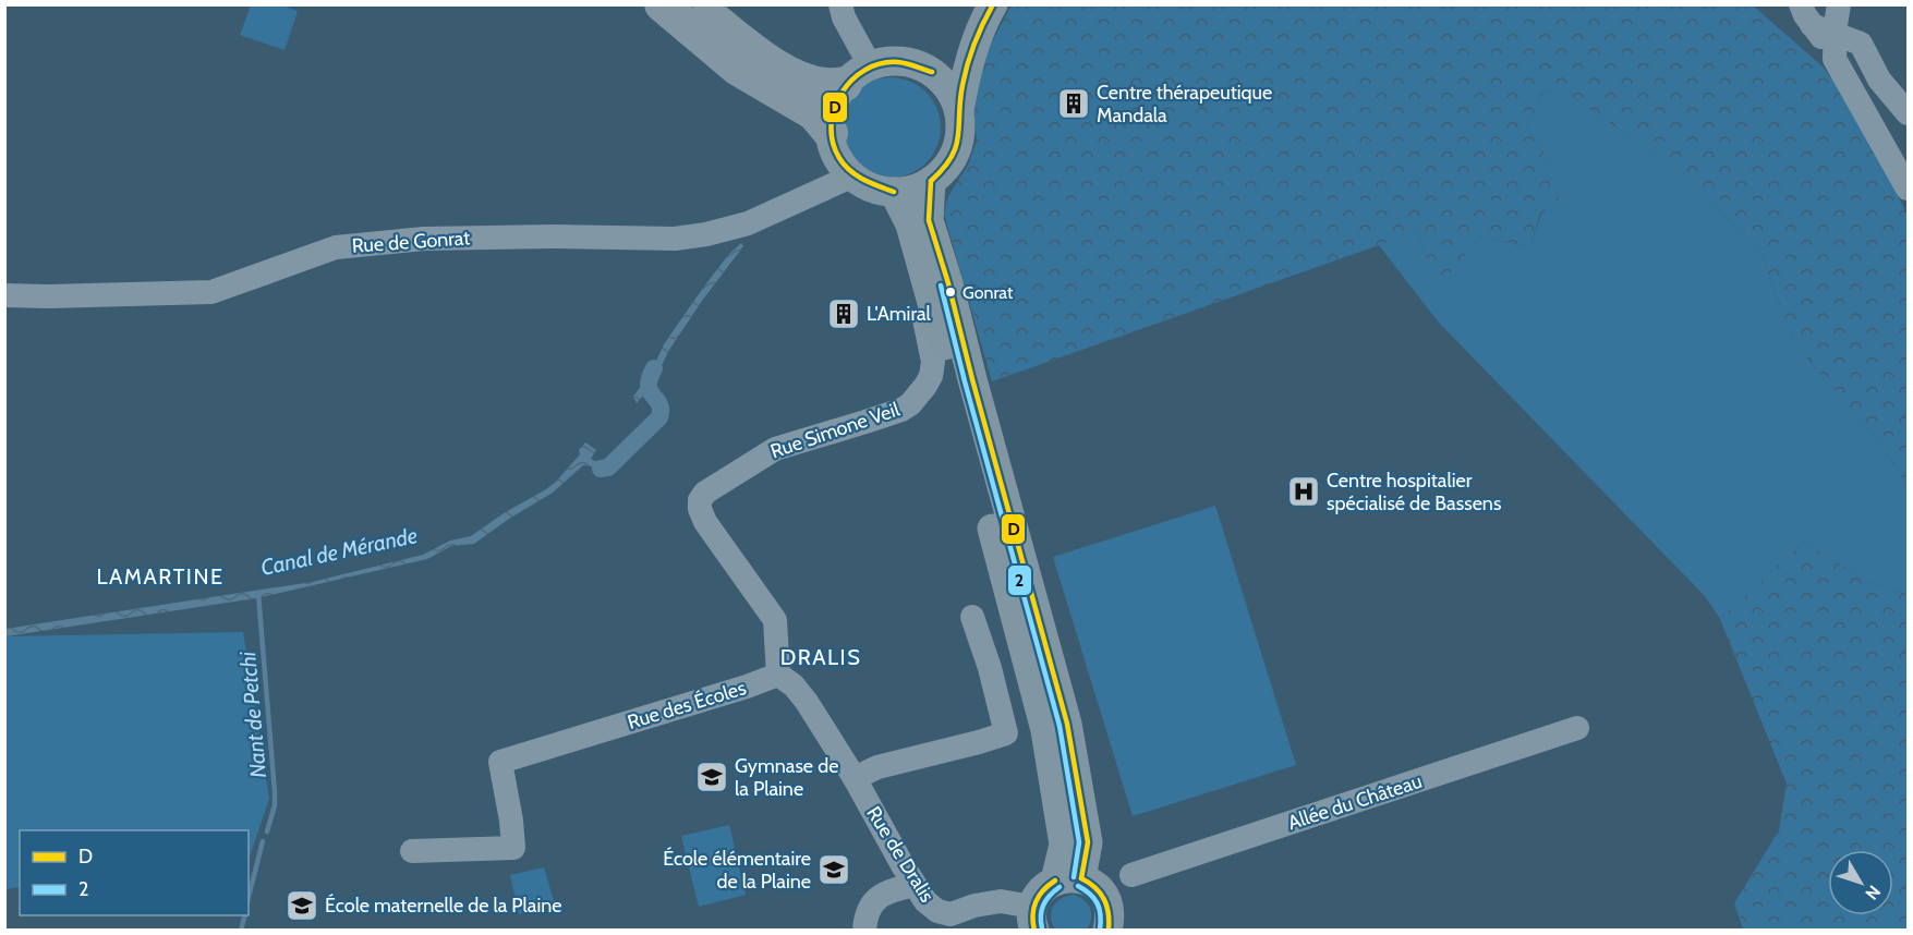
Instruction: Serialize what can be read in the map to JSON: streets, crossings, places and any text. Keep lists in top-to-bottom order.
{
  "streets": {
    "street": [
      "Rue de Gonrat",
      "Rue Simone Veil",
      "Rue des Écoles",
      "Allée du Château",
      "Rue de Dralis"
    ]
  },
  "crossings": [
    ["Rue Simone Veil", "Rue des Écoles"]
  ],
  "districts": ["LAMARTINE", "DRALIS"],
  "water": ["Canal de Mérande", "Nant de Petchi"],
  "places": {
    "building": ["Centre thérapeutique Mandala", "L'Amiral"],
    "other": ["Gonrat"],
    "hospital": ["Centre hospitalier spécialisé de Bassens"],
    "school or university": ["Gymnase de la Plaine", "École élémentaire de la Plaine", "École maternelle de la Plaine"]
  },
  "lines": ["transit line D", "transit line 2"],
  "legend": ["D", "2"],
  "north": "bottom right"
}
